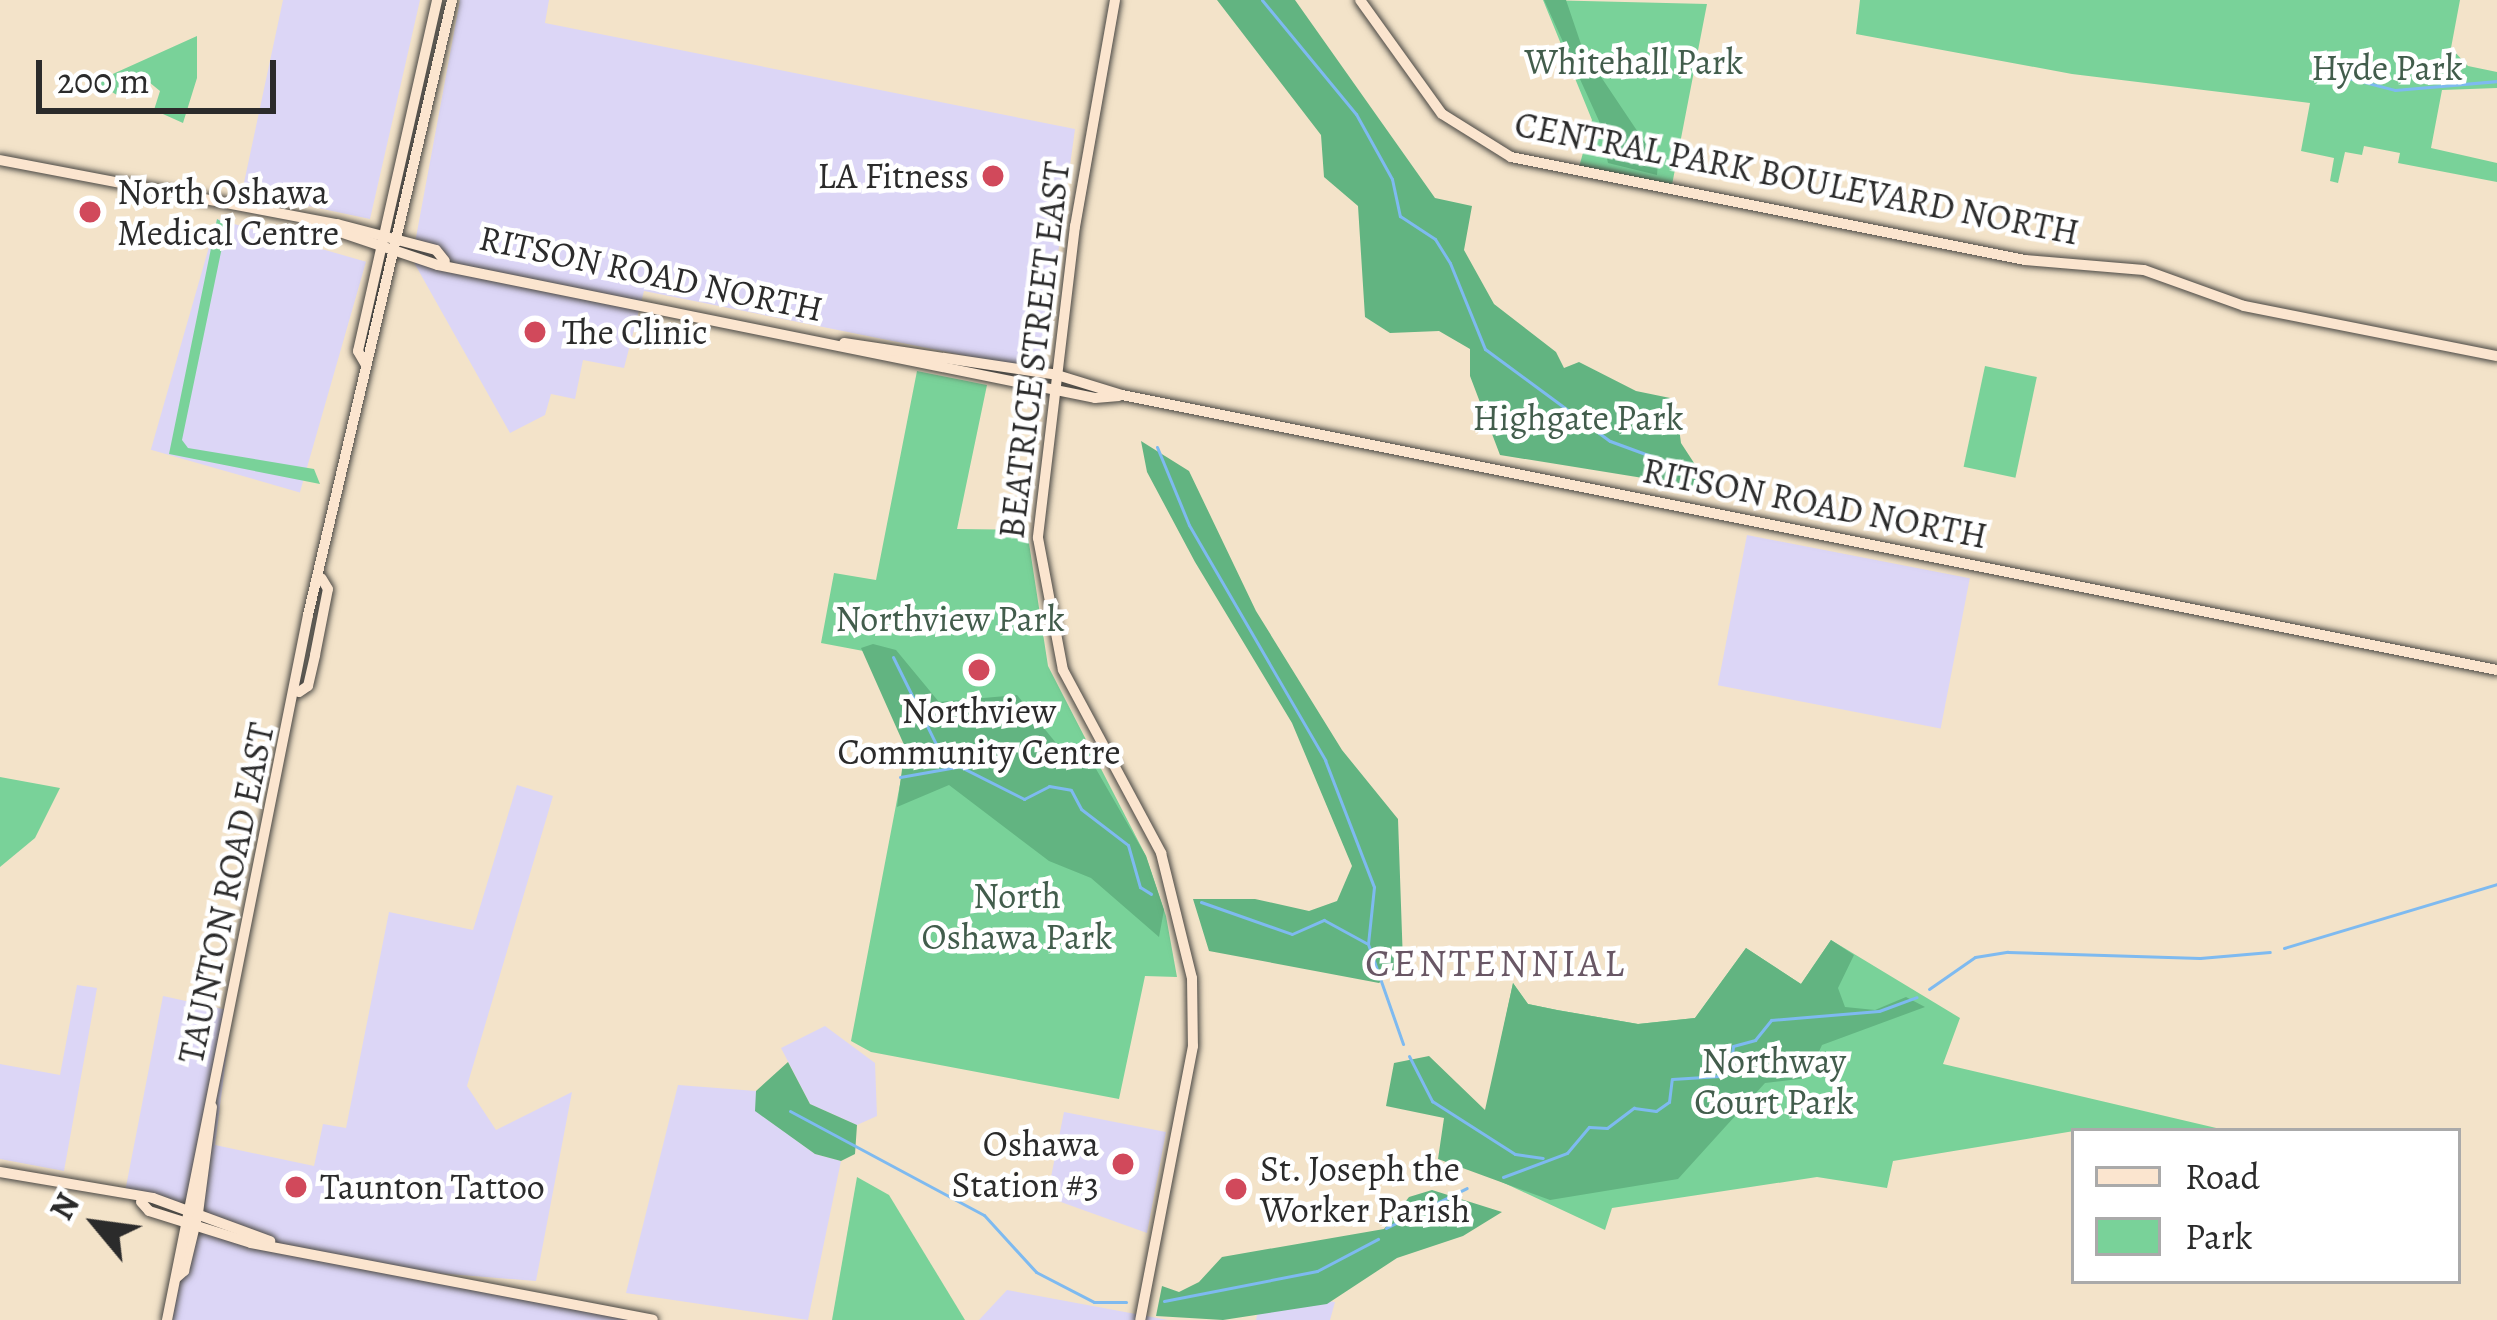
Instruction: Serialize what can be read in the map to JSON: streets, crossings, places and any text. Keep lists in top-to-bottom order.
{
  "streets": {
    "main road": [
      "CENTRAL PARK BOULEVARD NORTH",
      "RITSON ROAD NORTH",
      "BEATRICE STREET EAST",
      "TAUNTON ROAD EAST"
    ]
  },
  "crossings": [
    ["RITSON ROAD NORTH", "BEATRICE STREET EAST"],
    ["RITSON ROAD NORTH", "TAUNTON ROAD EAST"]
  ],
  "districts": ["CENTENNIAL"],
  "parks": [
    "Whitehall Park",
    "Hyde Park",
    "Highgate Park",
    "Northview Park",
    "North Oshawa Park",
    "Northway Court Park"
  ],
  "places": [
    "LA Fitness",
    "North Oshawa Medical Centre",
    "The Clinic",
    "Northview Community Centre",
    "Oshawa Station #3",
    "Taunton Tattoo",
    "St. Joseph the Worker Parish"
  ],
  "legend": ["Road", "Park"],
  "scale_bar": "200 m",
  "north": "top left"
}
